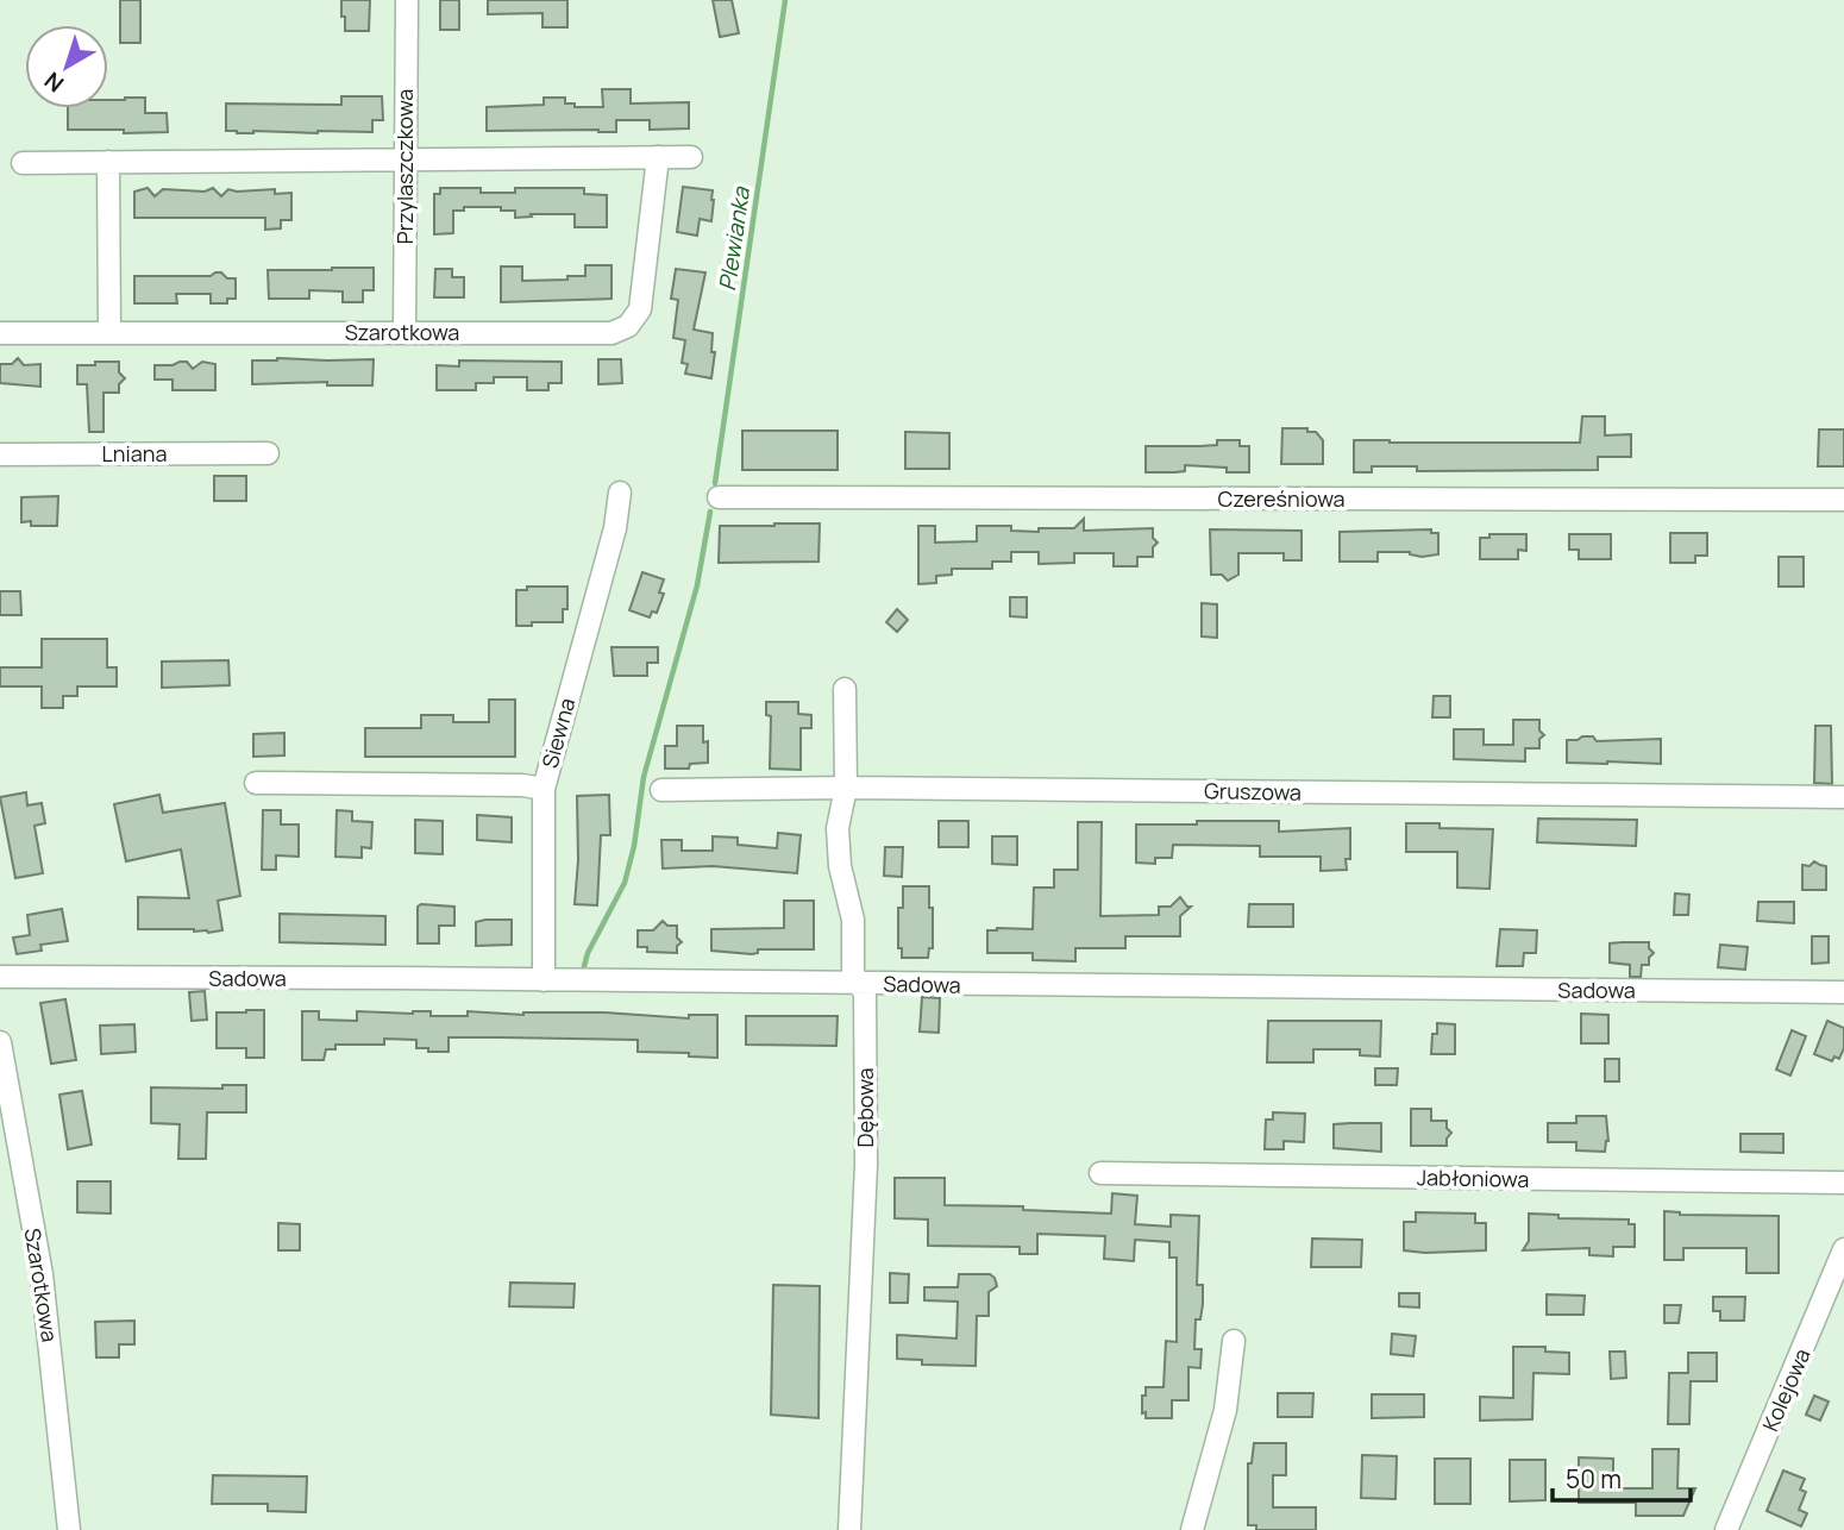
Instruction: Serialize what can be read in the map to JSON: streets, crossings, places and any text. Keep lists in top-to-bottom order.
{
  "streets": {
    "street": [
      "Przylaszczkowa",
      "Szarotkowa",
      "Lniana",
      "Czereśniowa",
      "Siewna",
      "Gruszowa",
      "Sadowa",
      "Dębowa",
      "Jabłoniowa",
      "Kolejowa"
    ]
  },
  "crossings": [
    ["Przylaszczkowa", "Szarotkowa"],
    ["Siewna", "Sadowa"],
    ["Gruszowa", "Dębowa"],
    ["Sadowa", "Dębowa"]
  ],
  "water": ["Plewianka"],
  "scale_bar": "50 m",
  "north": "bottom left"
}
